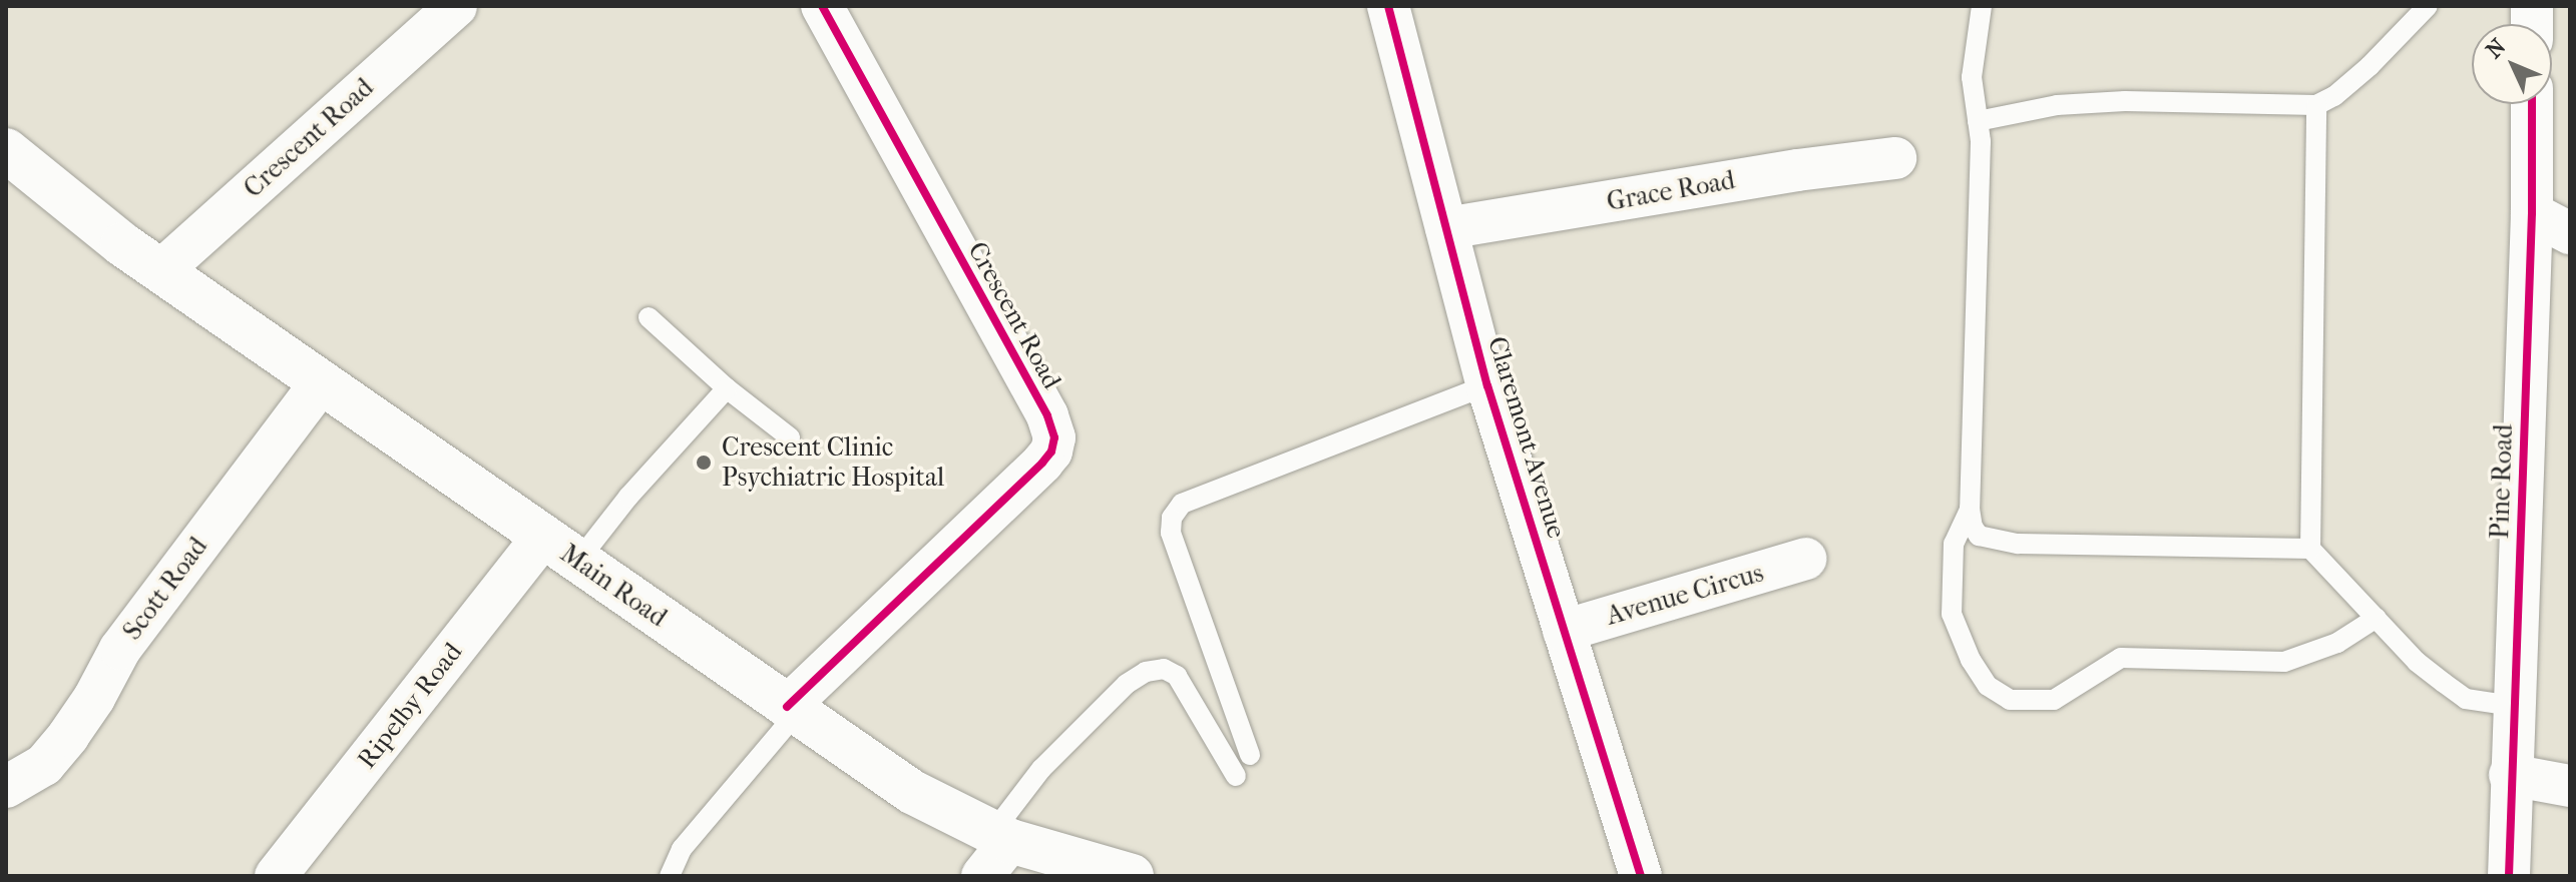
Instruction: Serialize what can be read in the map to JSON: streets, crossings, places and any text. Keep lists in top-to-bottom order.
{
  "streets": {
    "main road": ["Main Road"],
    "street": [
      "Crescent Road",
      "Grace Road",
      "Claremont Avenue",
      "Pine Road",
      "Scott Road",
      "Avenue Circus",
      "Ripelby Road"
    ]
  },
  "crossings": [
    ["Crescent Road", "Main Road"],
    ["Grace Road", "Claremont Avenue"],
    ["Claremont Avenue", "Avenue Circus"],
    ["Main Road", "Scott Road"],
    ["Main Road", "Ripelby Road"]
  ],
  "places": ["Crescent Clinic Psychiatric Hospital"],
  "north": "top left"
}
